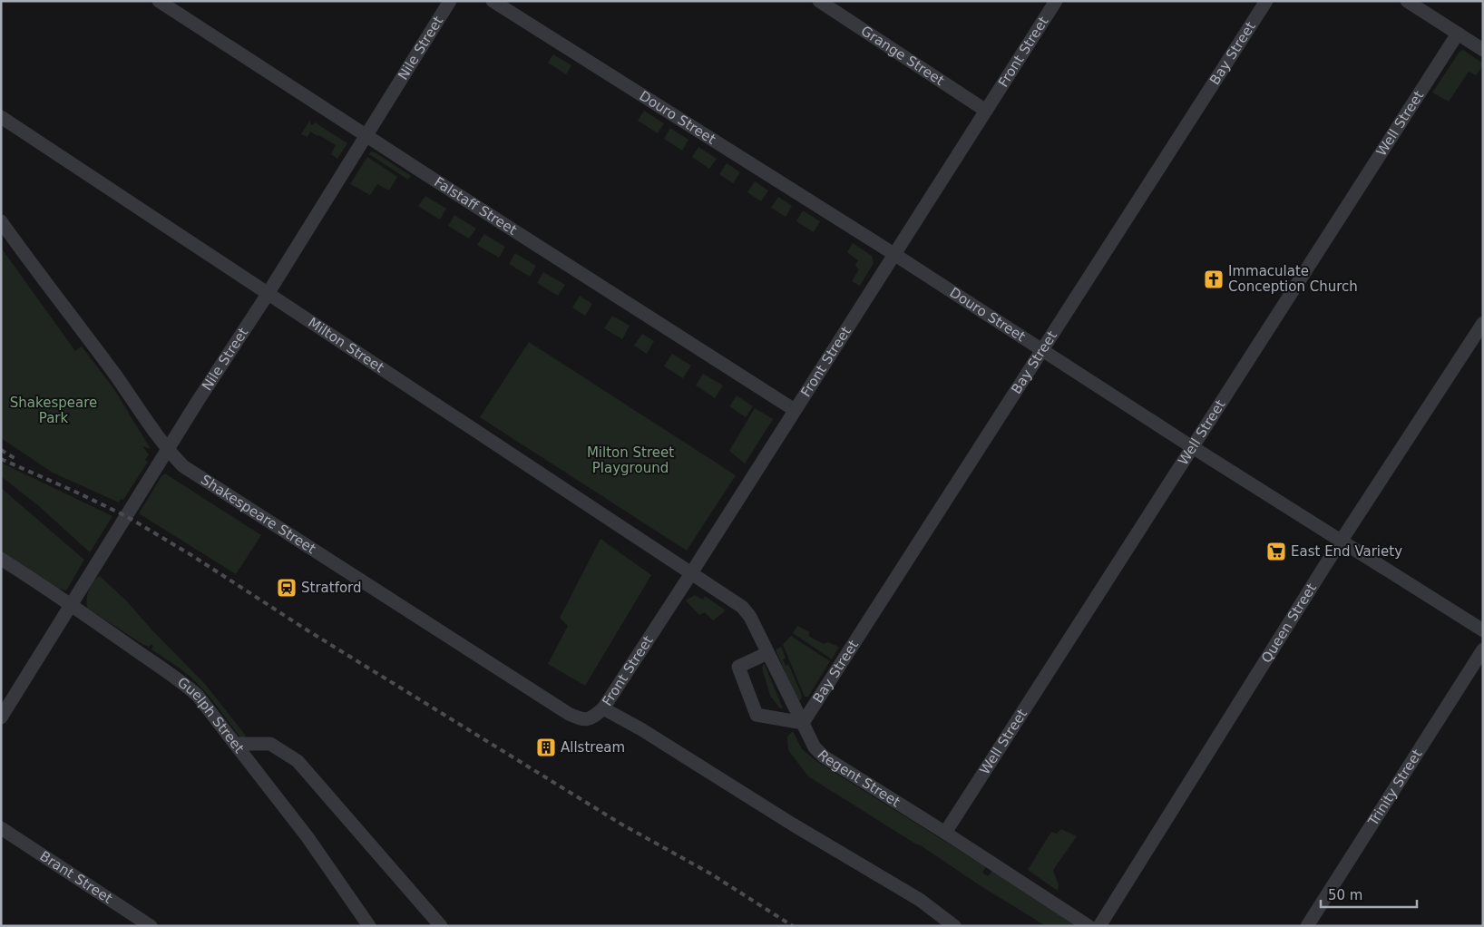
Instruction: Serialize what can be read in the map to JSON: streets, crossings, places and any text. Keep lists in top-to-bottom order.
{
  "streets": {
    "street": [
      "Nile Street",
      "Front Street",
      "Bay Street",
      "Grange Street",
      "Douro Street",
      "Well Street",
      "Falstaff Street",
      "Milton Street",
      "Shakespeare Street",
      "Queen Street",
      "Guelph Street",
      "Regent Street",
      "Trinity Street",
      "Brant Street"
    ]
  },
  "crossings": [
    ["Nile Street", "Falstaff Street"],
    ["Nile Street", "Milton Street"],
    ["Nile Street", "Shakespeare Street"],
    ["Nile Street", "Guelph Street"],
    ["Front Street", "Grange Street"],
    ["Front Street", "Douro Street"],
    ["Front Street", "Falstaff Street"],
    ["Front Street", "Milton Street"],
    ["Front Street", "Shakespeare Street"],
    ["Front Street", "Regent Street"],
    ["Bay Street", "Douro Street"],
    ["Bay Street", "Regent Street"],
    ["Douro Street", "Well Street"],
    ["Douro Street", "Queen Street"],
    ["Well Street", "Regent Street"],
    ["Milton Street", "Regent Street"],
    ["Queen Street", "Regent Street"]
  ],
  "parks": ["Shakespeare Park", "Milton Street Playground"],
  "places": {
    "church": ["Immaculate Conception Church"],
    "supermarket": ["East End Variety"],
    "station": ["Stratford"],
    "building": ["Allstream"]
  },
  "scale_bar": "50 m"
}
